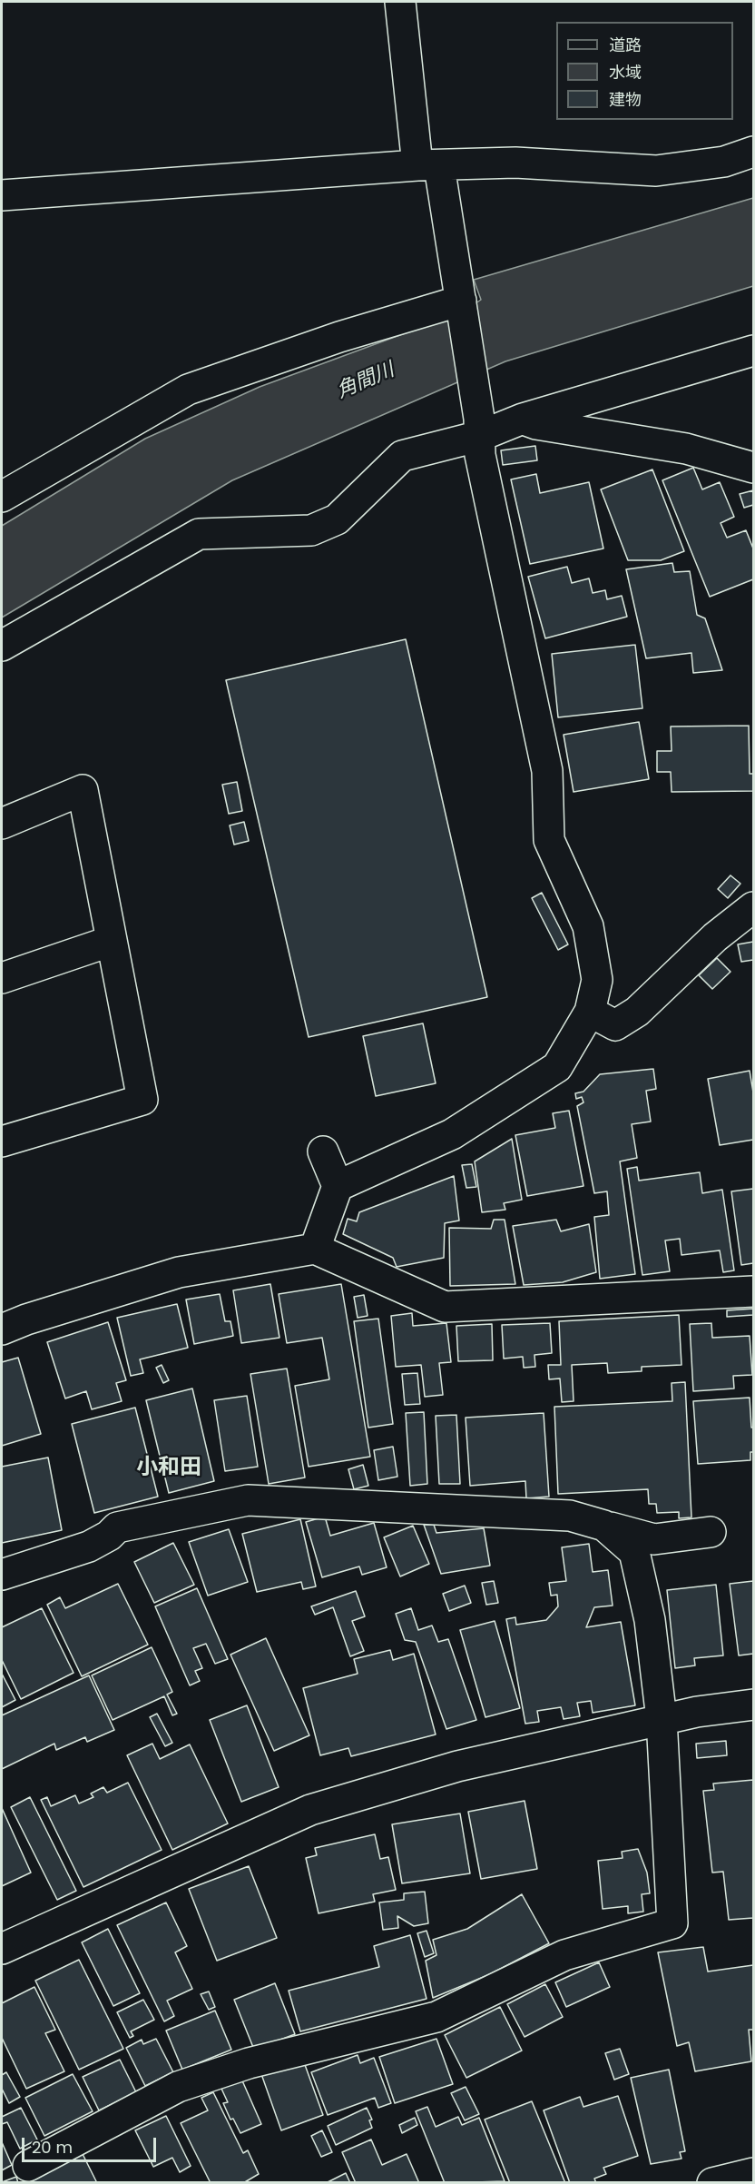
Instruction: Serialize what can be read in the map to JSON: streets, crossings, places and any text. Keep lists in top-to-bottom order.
{
  "districts": ["小和田"],
  "water": ["角間川"],
  "legend": ["道路", "水域", "建物"],
  "scale_bar": "20 m"
}
